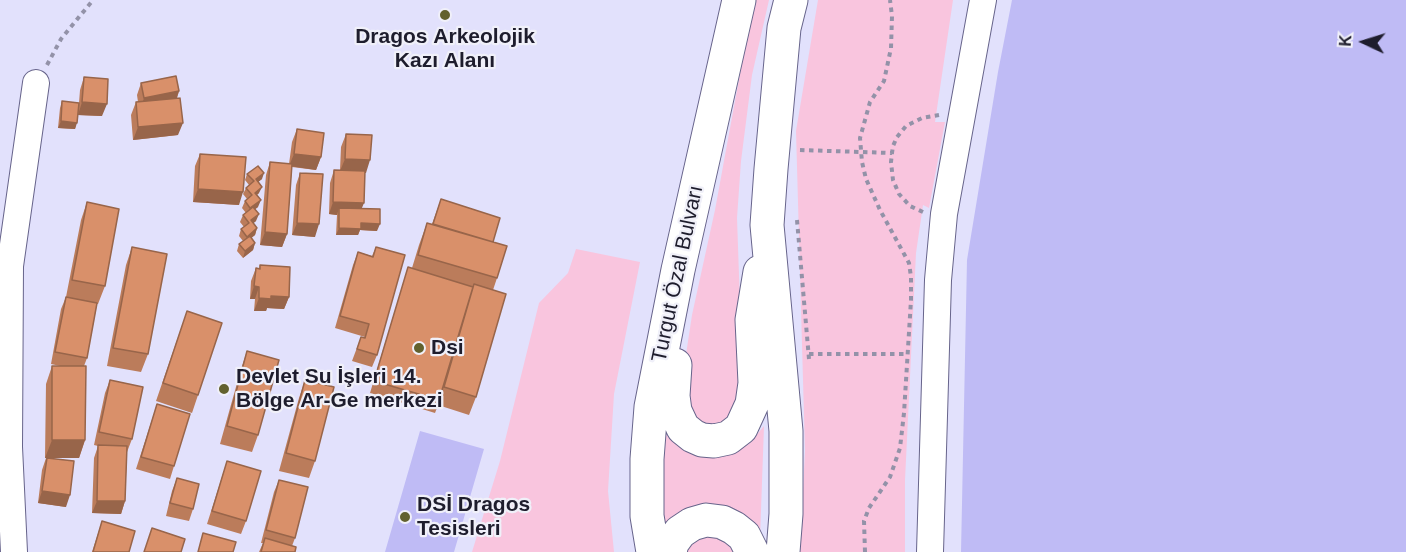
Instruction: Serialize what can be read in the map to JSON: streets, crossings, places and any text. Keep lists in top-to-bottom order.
{
  "streets": {
    "highway": ["Turgut Özal Bulvarı"]
  },
  "places": [
    "Dragos Arkeolojik Kazı Alanı",
    "Dsi",
    "Devlet Su İşleri 14. Bölge Ar-Ge merkezi",
    "DSİ Dragos Tesisleri"
  ],
  "north": "left"
}
